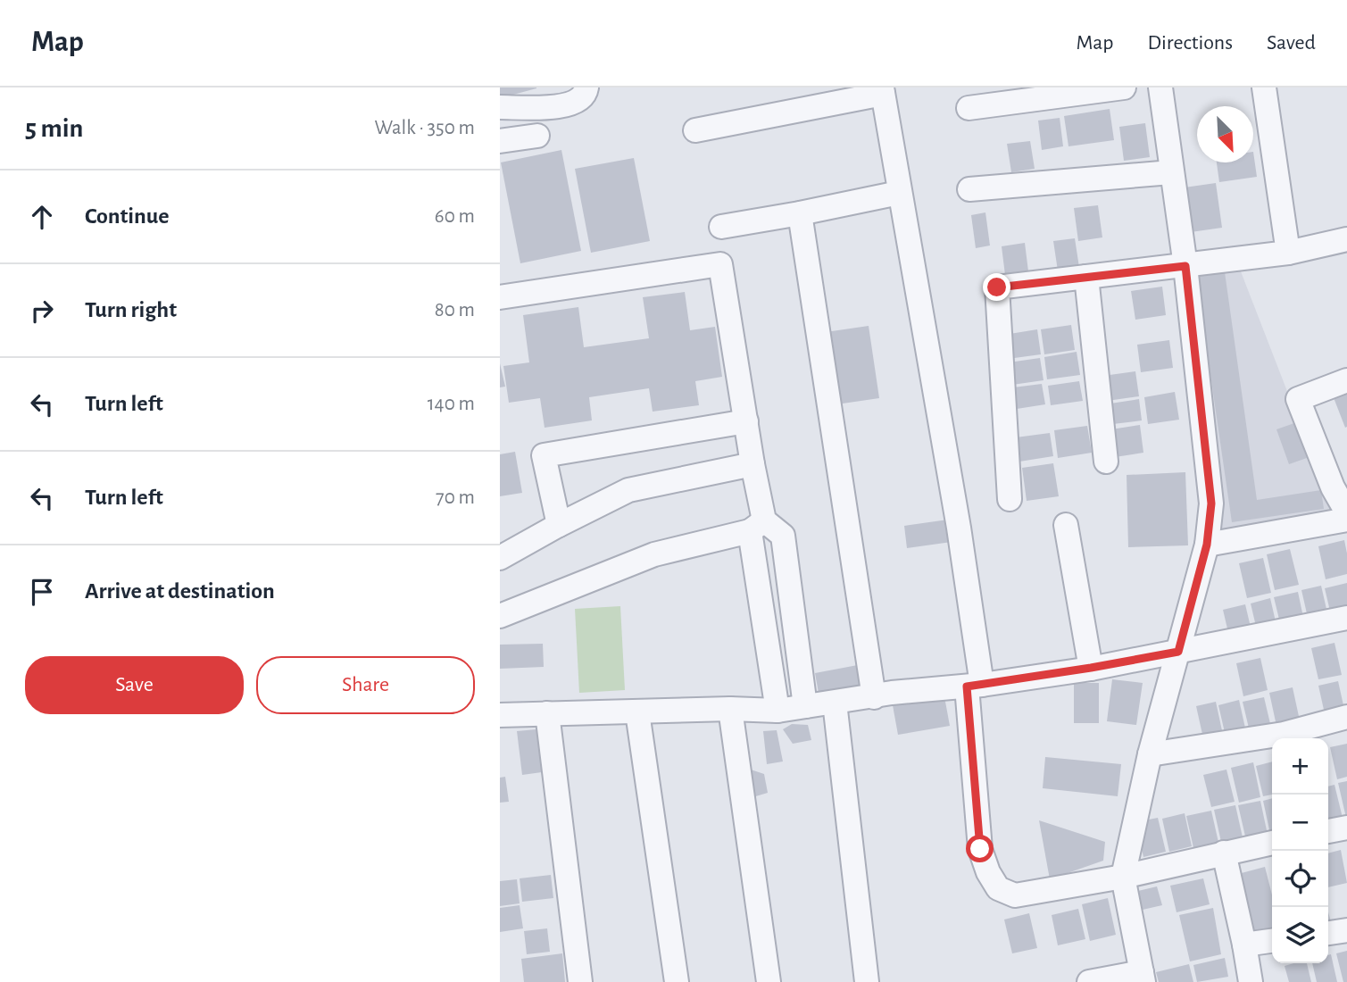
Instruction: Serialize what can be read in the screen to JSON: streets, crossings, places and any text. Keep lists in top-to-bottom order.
{
  "north": "bottom right",
  "page": {
    "header": "Map",
    "nav": ["Map", "Directions", "Saved"],
    "heading": ["5 min", "Walk · 350 m"],
    "list": [
      ["Continue", "60 m"],
      ["Turn right", "80 m"],
      ["Turn left", "140 m"],
      ["Turn left", "70 m"],
      "Arrive at destination"
    ],
    "buttons": ["Save", "Share"],
    "map_buttons": ["+", "−"]
  }
}
